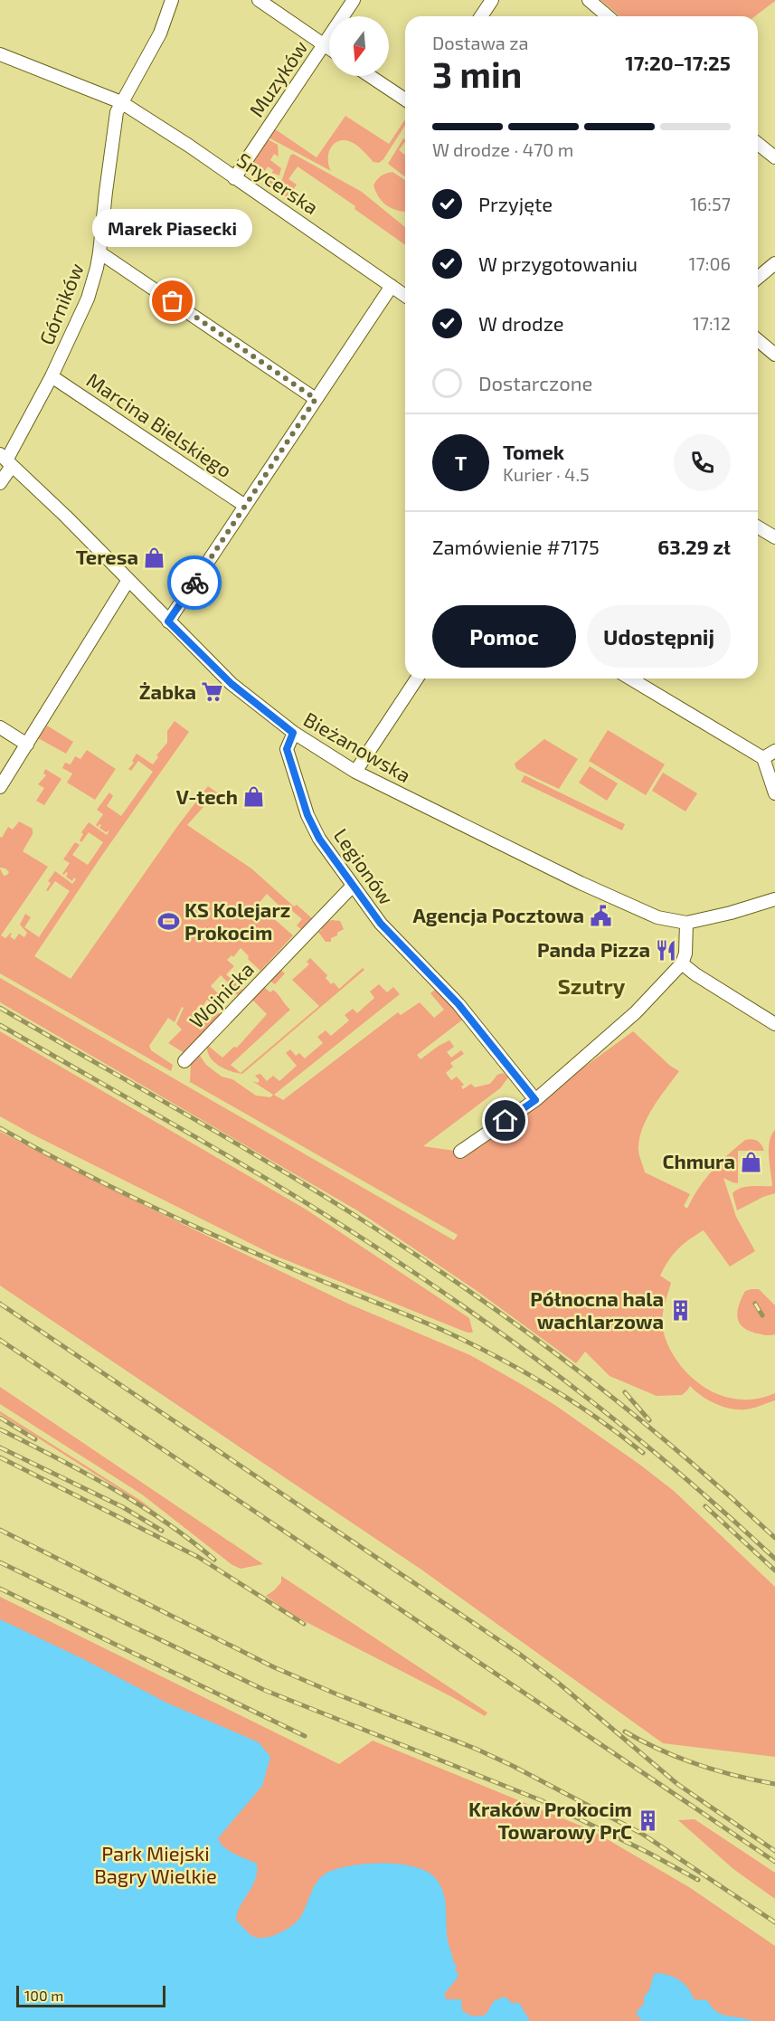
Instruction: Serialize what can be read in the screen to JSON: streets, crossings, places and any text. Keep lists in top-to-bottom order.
{
  "streets": {
    "street": [
      "Muzyków",
      "Snycerska",
      "Górników",
      "Marcina Bielskiego",
      "Bieżanowska",
      "Legionów",
      "Wojnicka"
    ]
  },
  "crossings": [
    ["Muzyków", "Snycerska"],
    ["Snycerska", "Górników"],
    ["Górników", "Marcina Bielskiego"],
    ["Górników", "Bieżanowska"],
    ["Bieżanowska", "Legionów"],
    ["Legionów", "Wojnicka"]
  ],
  "districts": ["Szutry"],
  "parks": ["Park Miejski Bagry Wielkie"],
  "places": {
    "other": ["Marek Piasecki"],
    "shop": ["Teresa", "V-tech", "Chmura"],
    "supermarket": ["Żabka"],
    "public building": ["Agencja Pocztowa"],
    "sports": ["KS Kolejarz Prokocim"],
    "restaurant": ["Panda Pizza"],
    "building": ["Północna hala wachlarzowa", "Kraków Prokocim Towarowy PrC"]
  },
  "scale_bar": "100 m",
  "north": "bottom",
  "page": {
    "heading": ["3 min", "Dostawa za", "17:20–17:25"],
    "panel": [
      "Tomek",
      "Kurier · 4.5",
      "Zamówienie #7175",
      "63.29 zł"
    ],
    "bar": "W drodze · 470 m",
    "list": [
      ["Przyjęte", "16:57"],
      ["W przygotowaniu", "17:06"],
      ["W drodze", "17:12"],
      "Dostarczone"
    ],
    "bubble": "Marek Piasecki",
    "round": "T",
    "buttons": ["Pomoc", "Udostępnij"],
    "scale": "100 m"
  }
}
